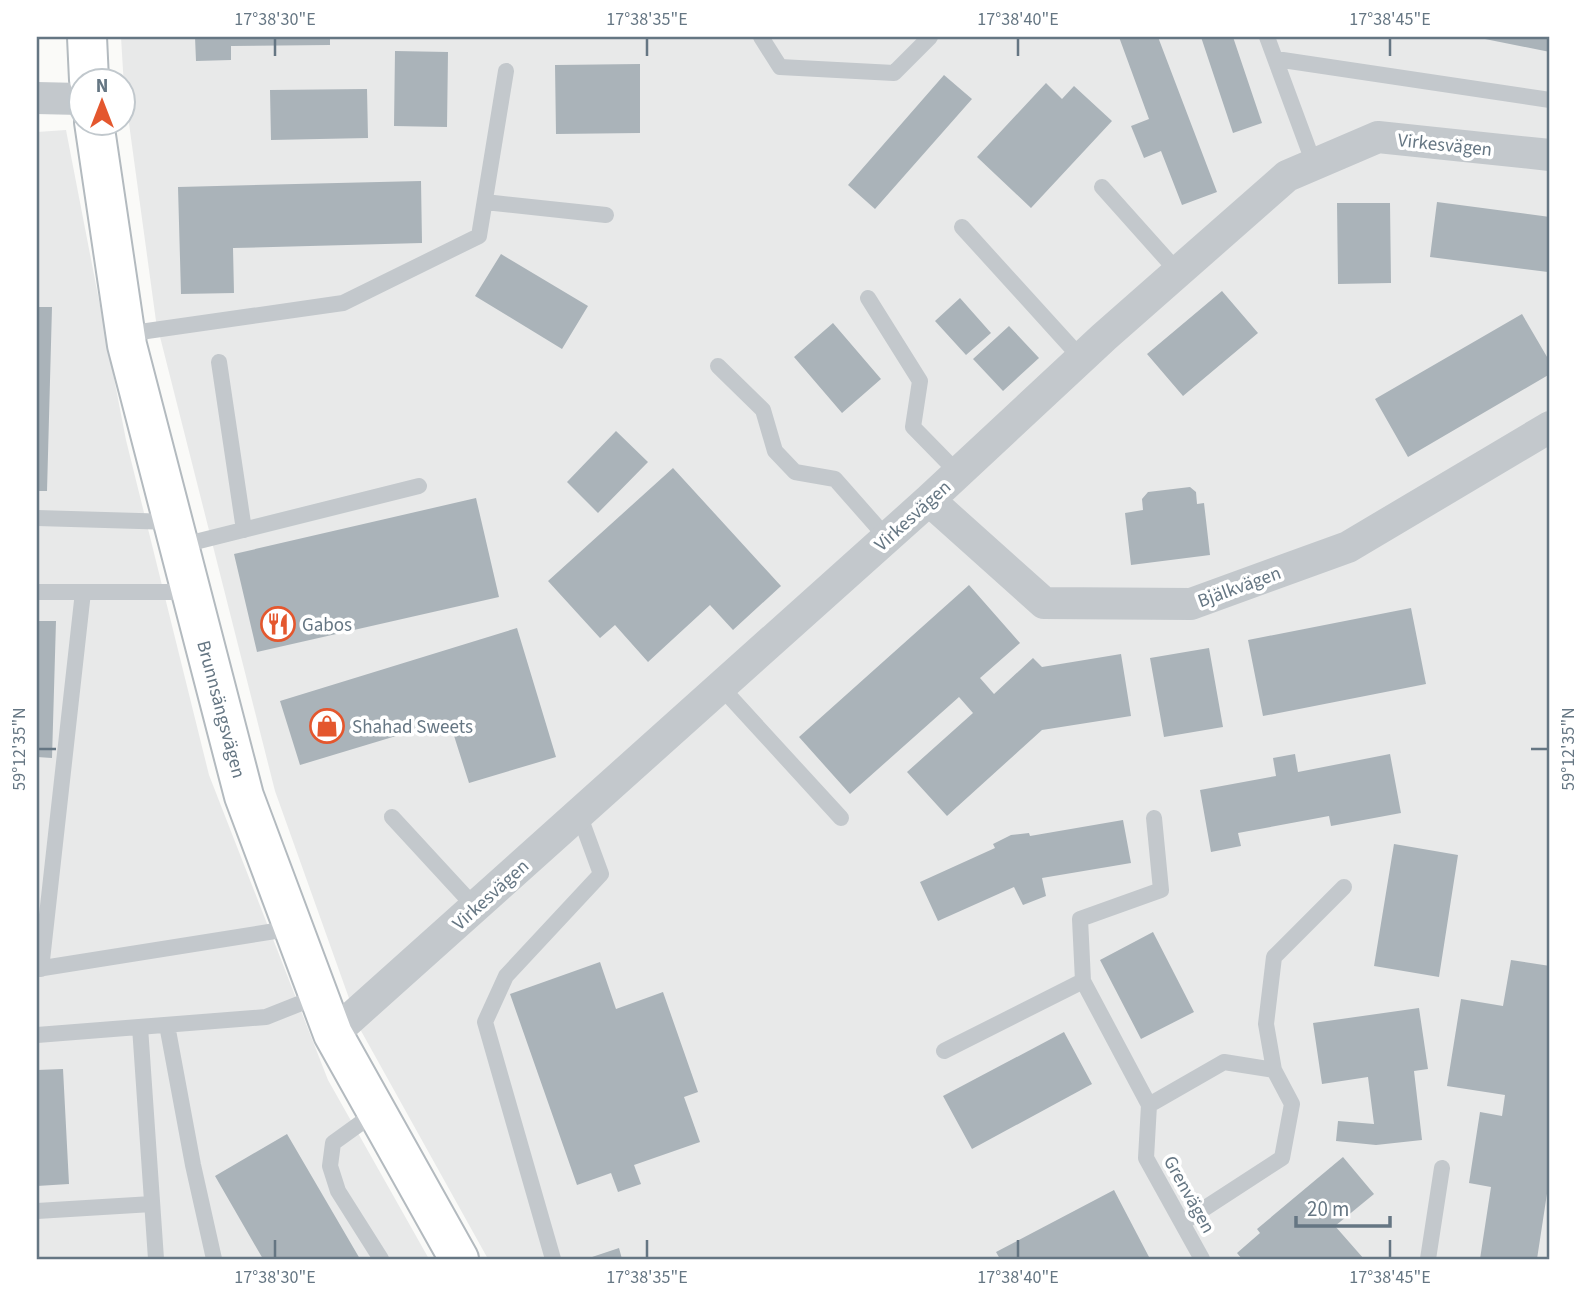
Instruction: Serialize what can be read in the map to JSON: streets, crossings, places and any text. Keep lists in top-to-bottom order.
{
  "streets": {
    "street": ["Virkesvägen", "Bjälkvägen", "Brunnsängsvägen"],
    "lane": ["Grenvägen"]
  },
  "crossings": [
    ["Virkesvägen", "Bjälkvägen"],
    ["Virkesvägen", "Brunnsängsvägen"]
  ],
  "places": {
    "restaurant": ["Gabos"],
    "shop": ["Shahad Sweets"]
  },
  "scale_bar": "20 m",
  "north": "top",
  "coordinates": [
    "17°38'30\"E",
    "17°38'35\"E",
    "17°38'40\"E",
    "17°38'45\"E",
    "59°12'35\"N"
  ]
}
